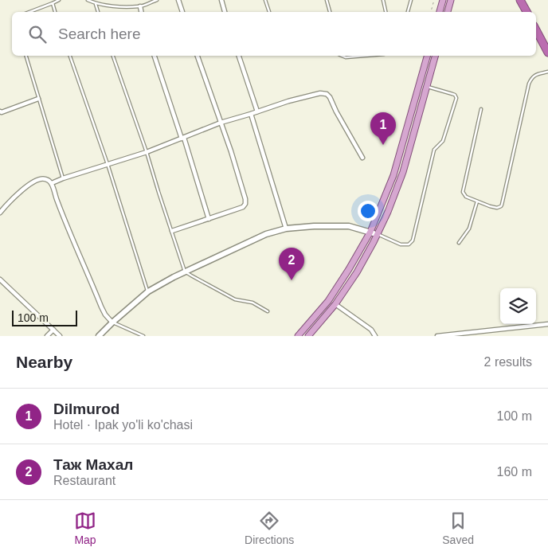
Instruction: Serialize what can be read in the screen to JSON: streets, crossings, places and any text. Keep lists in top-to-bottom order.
{
  "scale_bar": "100 m",
  "page": {
    "search": "Search here",
    "pins": ["1", "2"],
    "scale": "100 m",
    "heading": ["Nearby", "2 results"],
    "list": [
      {
        "mark": "1",
        "name": "Dilmurod",
        "note": "Hotel · Ipak yo'li ko'chasi",
        "value": "100 m"
      },
      {
        "mark": "2",
        "name": "Таж Махал",
        "note": "Restaurant",
        "value": "160 m"
      }
    ],
    "nav": ["Map", "Directions", "Saved"]
  }
}
